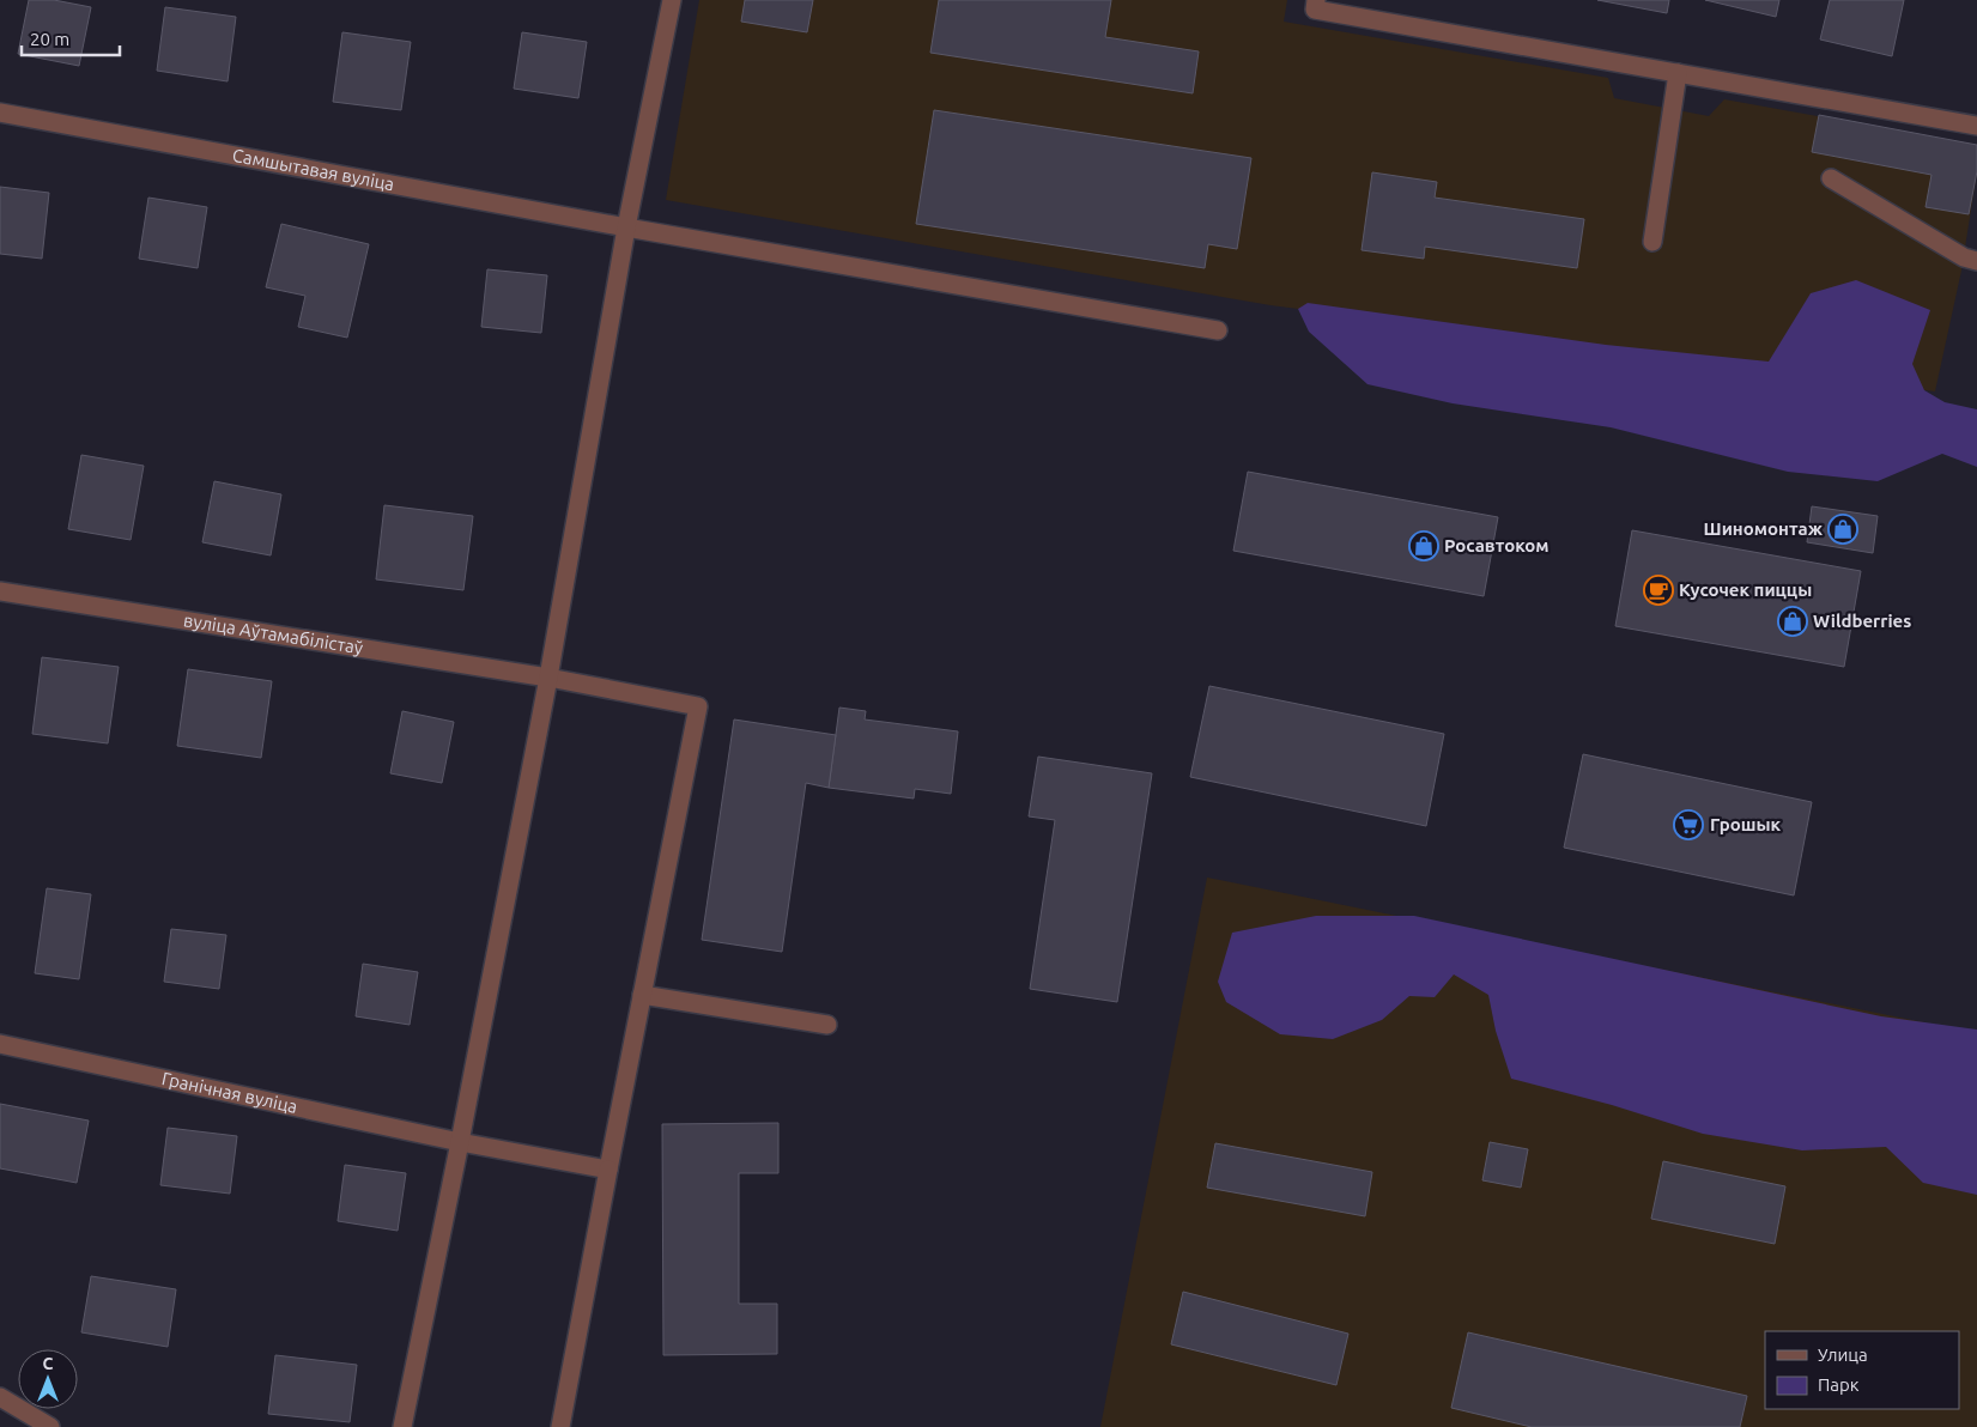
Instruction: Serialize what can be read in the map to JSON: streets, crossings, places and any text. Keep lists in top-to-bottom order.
{
  "streets": {
    "street": ["Самшытавая вуліца", "вуліца Аўтамабілістаў", "Гранічная вуліца"]
  },
  "places": {
    "shop": ["Шиномонтаж", "Росавтоком", "Wildberries"],
    "cafe": ["Кусочек пиццы"],
    "supermarket": ["Грошык"]
  },
  "legend": ["Улица", "Парк"],
  "scale_bar": "20 m",
  "north": "top"
}
